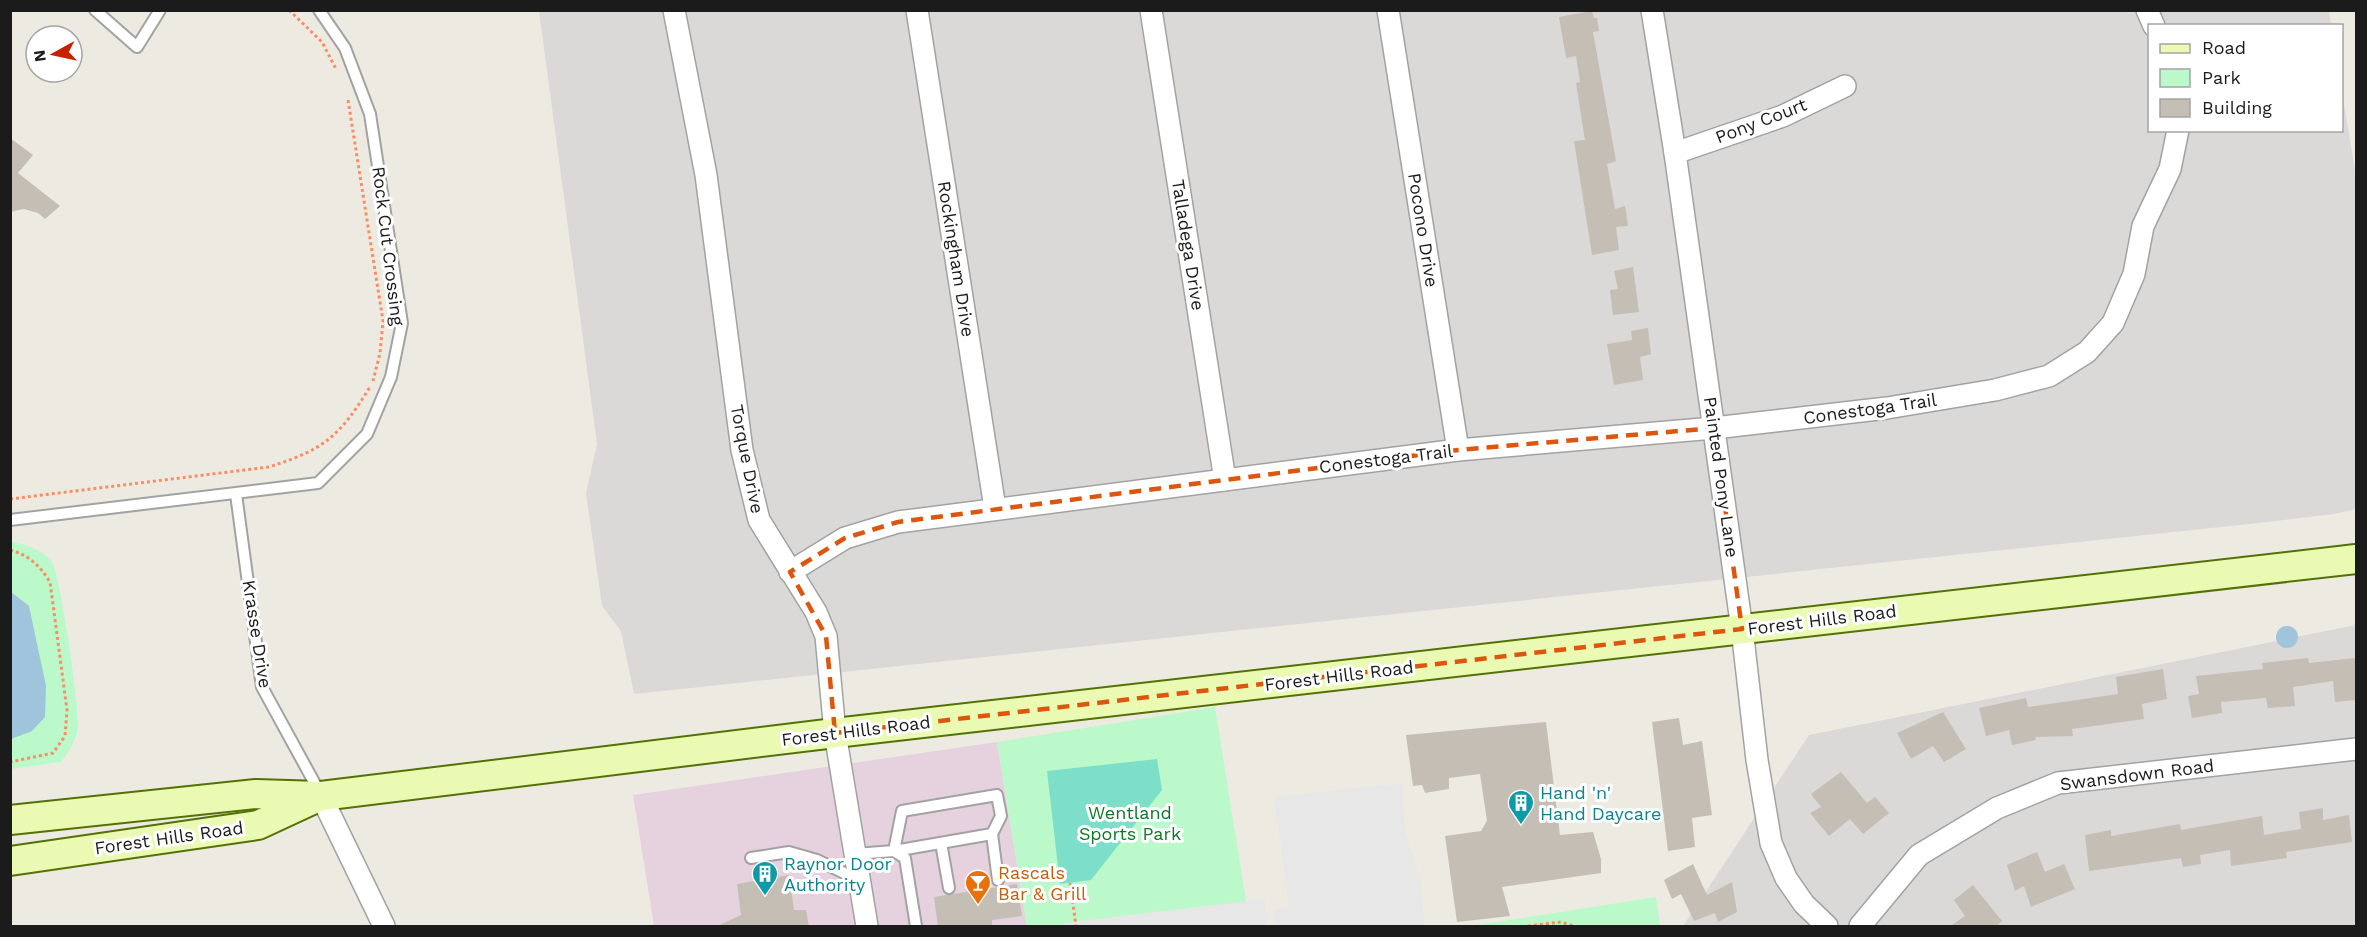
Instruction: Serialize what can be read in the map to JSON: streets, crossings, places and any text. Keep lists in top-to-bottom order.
{
  "streets": {
    "street": [
      "Pony Court",
      "Pocono Drive",
      "Talladega Drive",
      "Rockingham Drive",
      "Conestoga Trail",
      "Torque Drive",
      "Painted Pony Lane",
      "Forest Hills Road",
      "Swansdown Road"
    ],
    "lane": ["Rock Cut Crossing", "Krasse Drive"]
  },
  "crossings": [
    ["Pony Court", "Painted Pony Lane"],
    ["Pocono Drive", "Conestoga Trail"],
    ["Talladega Drive", "Conestoga Trail"],
    ["Rock Cut Crossing", "Krasse Drive"],
    ["Rockingham Drive", "Conestoga Trail"],
    ["Conestoga Trail", "Torque Drive"],
    ["Conestoga Trail", "Painted Pony Lane"],
    ["Torque Drive", "Forest Hills Road"],
    ["Painted Pony Lane", "Forest Hills Road"],
    ["Forest Hills Road", "Krasse Drive"]
  ],
  "parks": ["Wentland Sports Park"],
  "places": {
    "building": ["Hand 'n' Hand Daycare", "Raynor Door Authority"],
    "bar": ["Rascals Bar & Grill"]
  },
  "legend": ["Road", "Park", "Building"],
  "north": "left"
}
